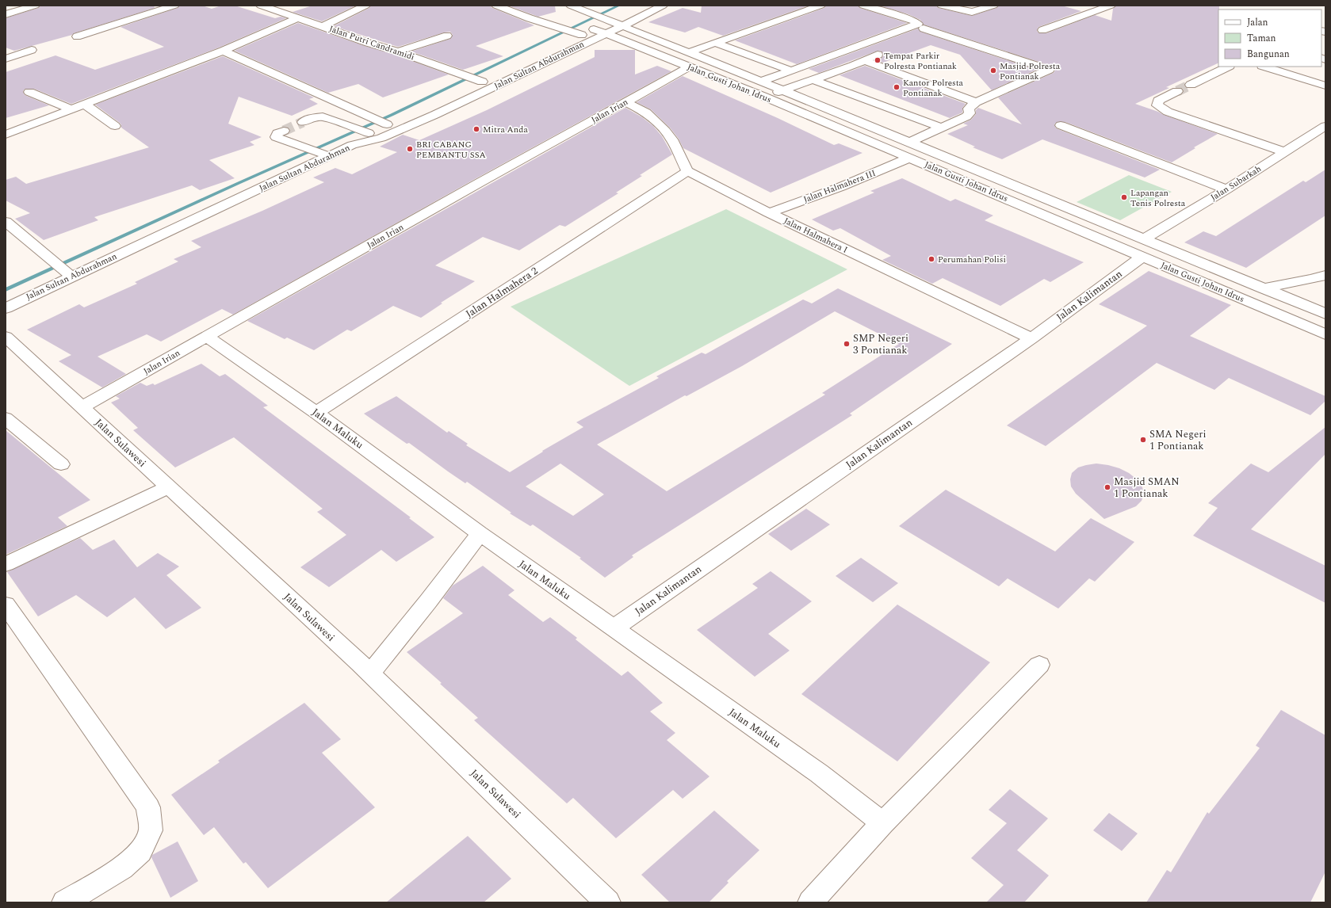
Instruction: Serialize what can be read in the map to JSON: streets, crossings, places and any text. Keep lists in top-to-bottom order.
{
  "streets": {
    "street": [
      "Jalan Putri Candramidi",
      "Jalan Sultan Abdurahman",
      "Jalan Gusti Johan Idrus",
      "Jalan Irian",
      "Jalan Subarkah",
      "Jalan Halmahera III",
      "Jalan Halmahera I",
      "Jalan Halmahera 2",
      "Jalan Kalimantan",
      "Jalan Maluku",
      "Jalan Sulawesi"
    ]
  },
  "crossings": [
    ["Jalan Sultan Abdurahman", "Jalan Gusti Johan Idrus"],
    ["Jalan Gusti Johan Idrus", "Jalan Irian"],
    ["Jalan Gusti Johan Idrus", "Jalan Subarkah"],
    ["Jalan Gusti Johan Idrus", "Jalan Halmahera III"],
    ["Jalan Gusti Johan Idrus", "Jalan Kalimantan"],
    ["Jalan Irian", "Jalan Maluku"],
    ["Jalan Irian", "Jalan Sulawesi"],
    ["Jalan Halmahera III", "Jalan Halmahera I"],
    ["Jalan Halmahera I", "Jalan Halmahera 2"],
    ["Jalan Halmahera I", "Jalan Kalimantan"],
    ["Jalan Halmahera 2", "Jalan Maluku"],
    ["Jalan Kalimantan", "Jalan Maluku"]
  ],
  "places": [
    "Tempat Parkir Polresta Pontianak",
    "Masjid Polresta Pontianak",
    "Kantor Polresta Pontianak",
    "Mitra Anda",
    "BRI CABANG PEMBANTU SSA",
    "Lapangan Tenis Polresta",
    "Perumahan Polisi",
    "SMP Negeri 3 Pontianak",
    "SMA Negeri 1 Pontianak",
    "Masjid SMAN 1 Pontianak"
  ],
  "legend": ["Jalan", "Taman", "Bangunan"]
}
